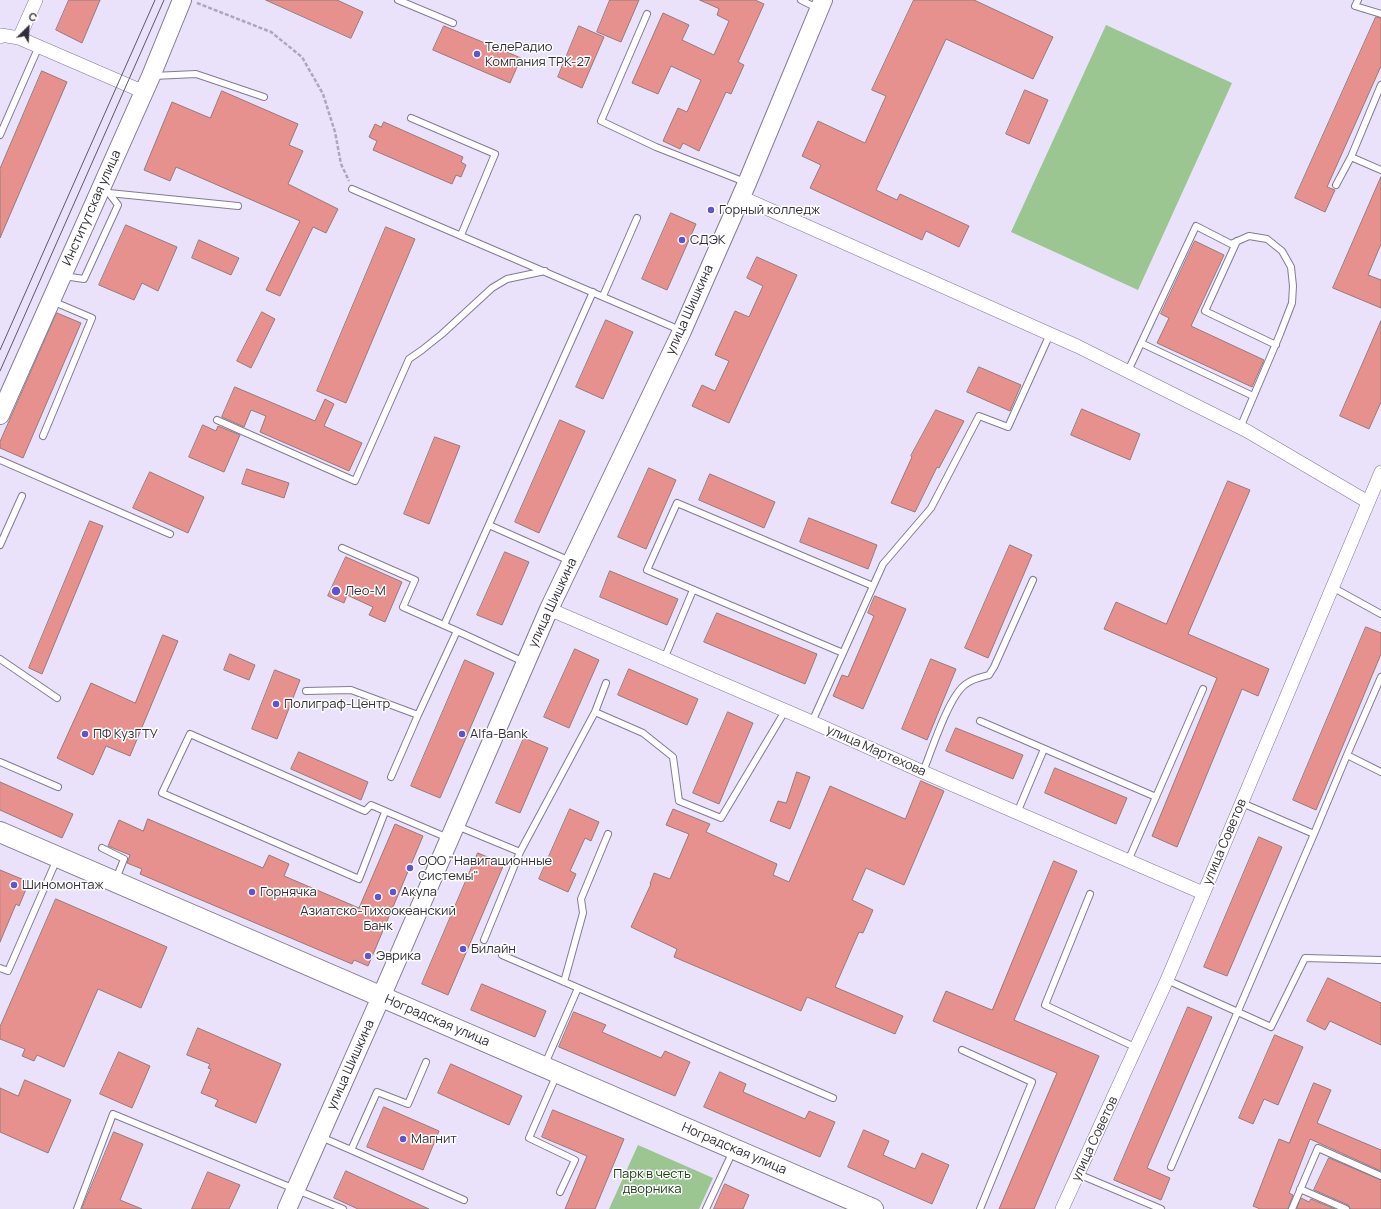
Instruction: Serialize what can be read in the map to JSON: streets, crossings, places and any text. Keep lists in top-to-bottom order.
{
  "streets": {
    "main road": ["Институтская улица", "улица Шишкина", "Ноградская улица"],
    "street": ["улица Мартехова", "улица Советов"]
  },
  "crossings": [
    ["улица Шишкина", "улица Мартехова"],
    ["улица Шишкина", "Ноградская улица"],
    ["улица Мартехова", "улица Советов"]
  ],
  "parks": ["Парк в честь дворника"],
  "places": [
    "ТелеРадио Компания ТРК-27",
    "Горный колледж",
    "СДЭК",
    "Лео-М",
    "Полиграф-Центр",
    "ПФ КузГТУ",
    "Alfa-Bank",
    "ООО \"Навигационные Системы\"",
    "Шиномонтаж",
    "Горнячка",
    "Акула",
    "Азиатско-Тихоокеанский Банк",
    "Билайн",
    "Эврика",
    "Магнит"
  ],
  "north": "top right"
}
